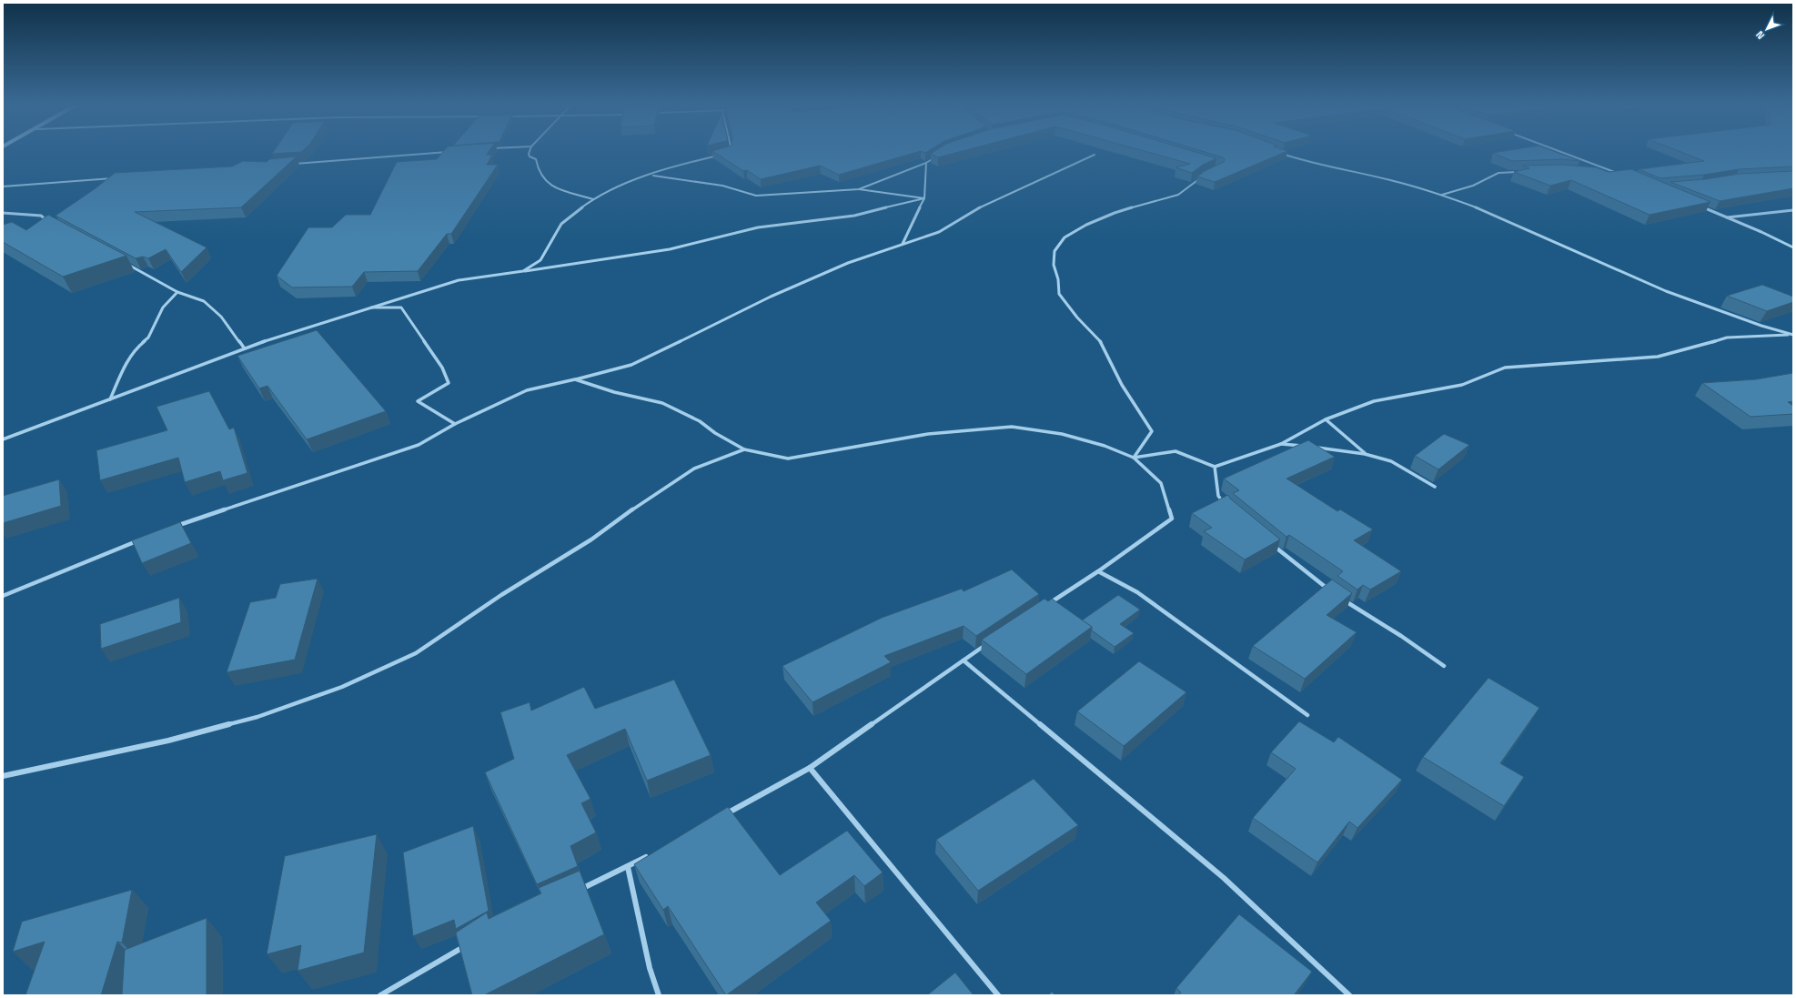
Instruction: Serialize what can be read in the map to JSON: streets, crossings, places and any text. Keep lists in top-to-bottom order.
{
  "north": "bottom left"
}
